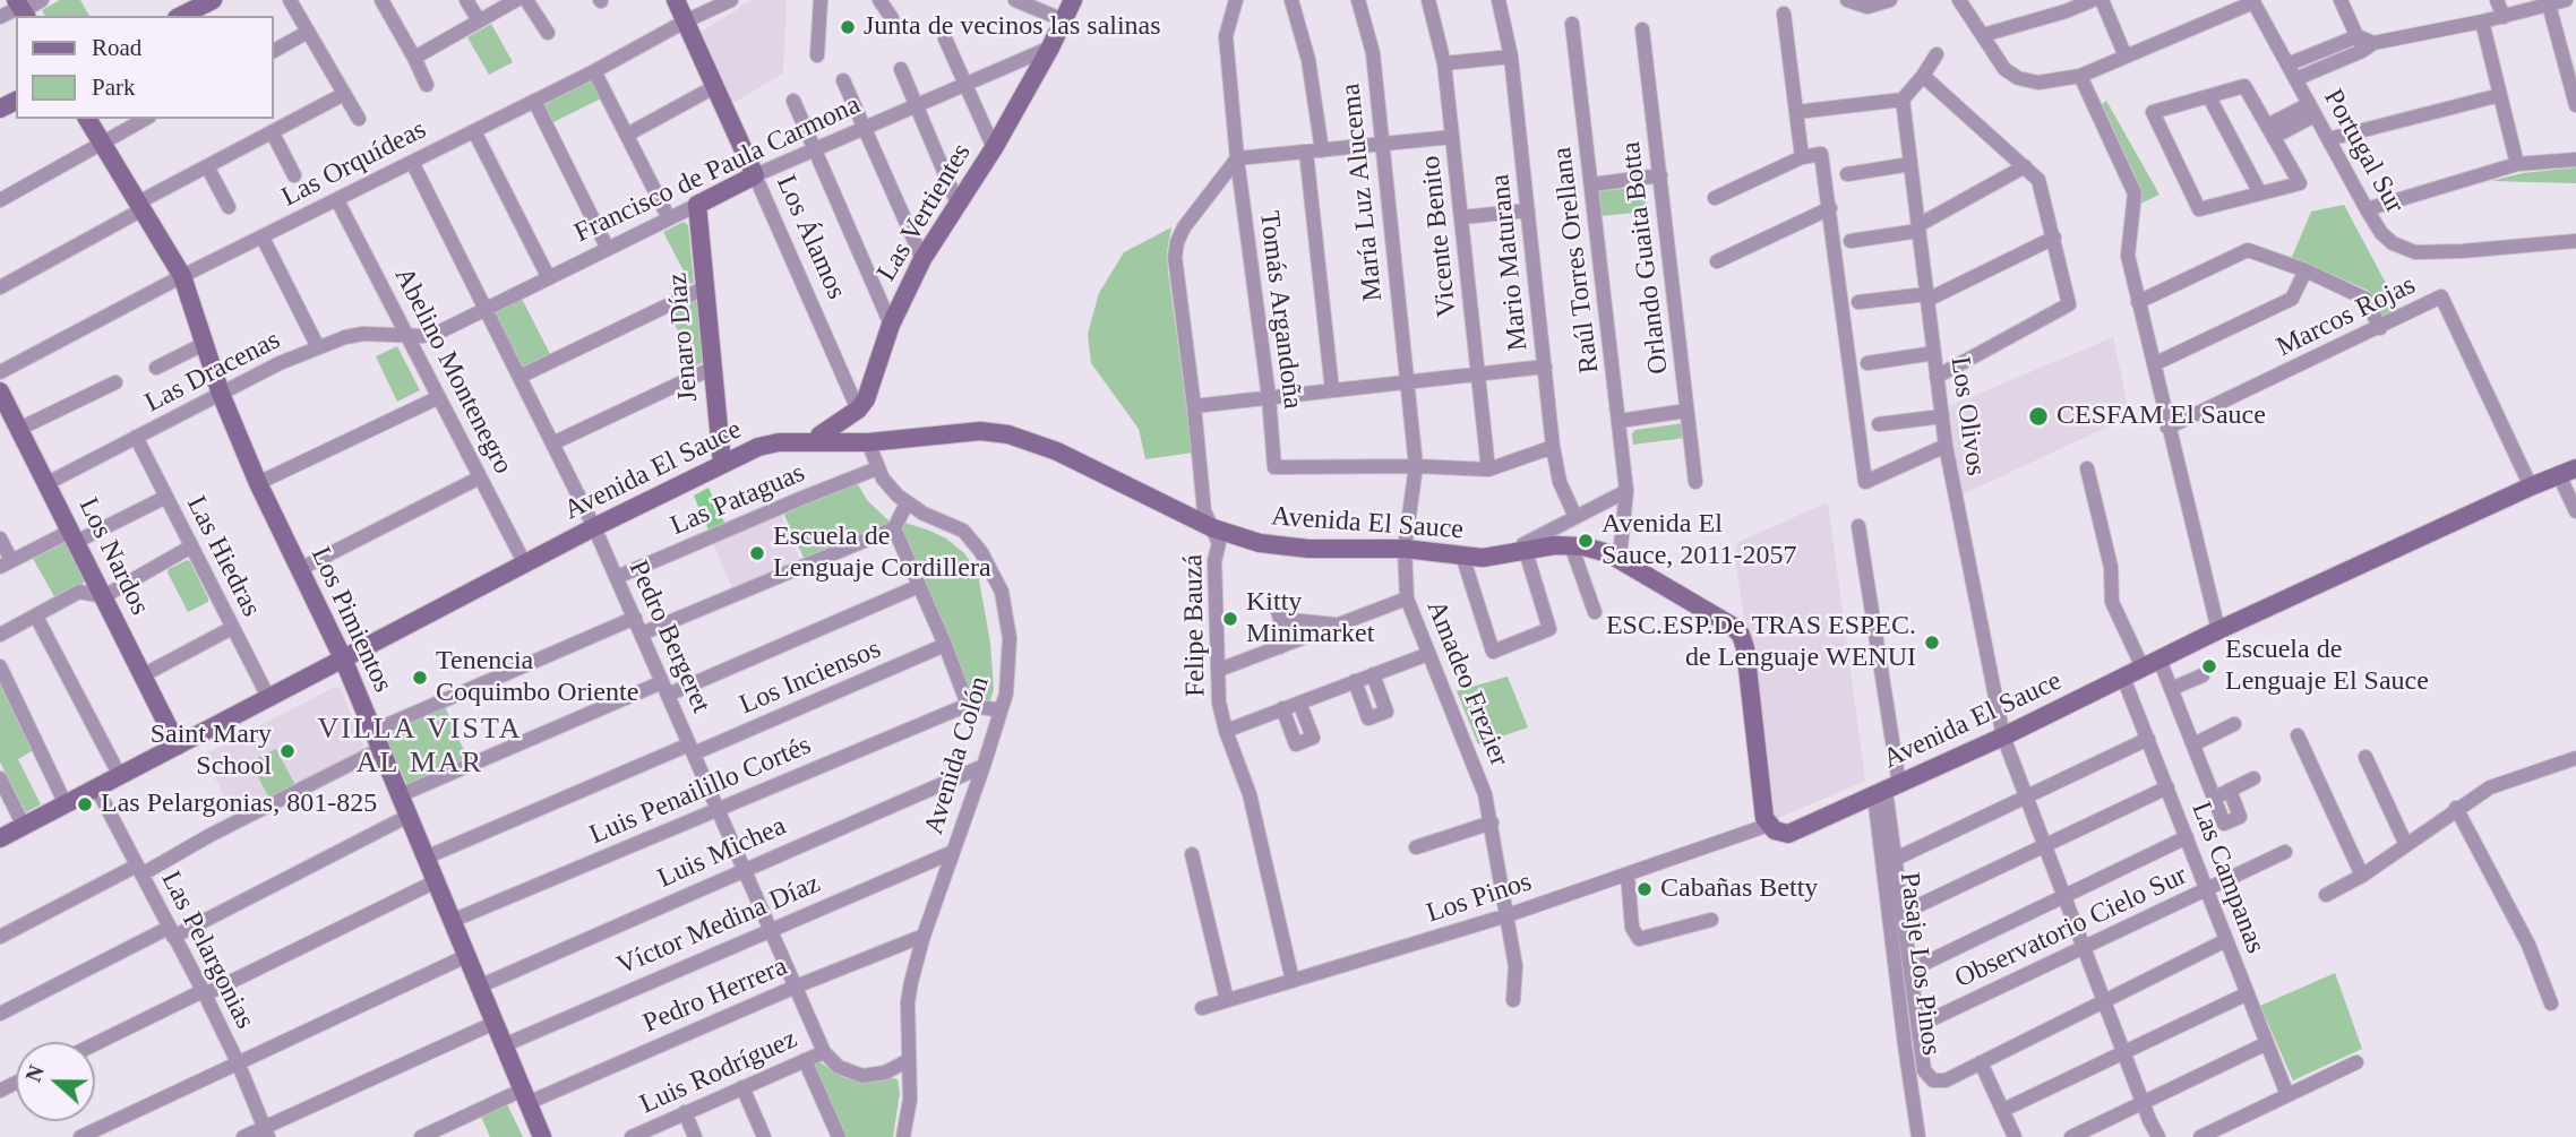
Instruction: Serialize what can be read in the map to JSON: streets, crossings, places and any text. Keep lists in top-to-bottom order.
{
  "streets": {
    "street": [
      "Portugal Sur",
      "Las Orquídeas",
      "Francisco de Paula Carmona",
      "María Luz Alucema",
      "Las Vertientes",
      "Vicente Benito",
      "Los Álamos",
      "Orlando Guaita Botta",
      "Raúl Torres Orellana",
      "Mario Maturana",
      "Tomás Argandoña",
      "Marcos Rojas",
      "Jenaro Díaz",
      "Abelino Montenegro",
      "Las Dracenas",
      "Los Olivos",
      "Avenida El Sauce",
      "Las Pataguas",
      "Los Nardos",
      "Las Hiedras",
      "Los Pimientos",
      "Felipe Bauzá",
      "Pedro Bergeret",
      "Los Inciensos",
      "Amadeo Frezier",
      "Avenida Colón",
      "Luis Penailillo Cortés",
      "Luis Michea",
      "Las Campanas",
      "Los Pinos",
      "Víctor Medina Díaz",
      "Observatorio Cielo Sur",
      "Las Pelargonias",
      "Pasaje Los Pinos",
      "Pedro Herrera",
      "Luis Rodríguez"
    ]
  },
  "crossings": [
    ["Las Orquídeas", "Los Álamos"],
    ["Las Orquídeas", "Abelino Montenegro"],
    ["Las Orquídeas", "Los Pimientos"],
    ["Las Orquídeas", "Pedro Bergeret"],
    ["Francisco de Paula Carmona", "Las Vertientes"],
    ["Francisco de Paula Carmona", "Los Álamos"],
    ["Francisco de Paula Carmona", "Jenaro Díaz"],
    ["Francisco de Paula Carmona", "Abelino Montenegro"],
    ["Francisco de Paula Carmona", "Las Dracenas"],
    ["Francisco de Paula Carmona", "Pedro Bergeret"],
    ["María Luz Alucema", "Amadeo Frezier"],
    ["Las Vertientes", "Los Álamos"],
    ["Raúl Torres Orellana", "Avenida El Sauce"],
    ["Tomás Argandoña", "Felipe Bauzá"],
    ["Tomás Argandoña", "Amadeo Frezier"],
    ["Marcos Rojas", "Avenida El Sauce"],
    ["Jenaro Díaz", "Avenida El Sauce"],
    ["Abelino Montenegro", "Las Dracenas"],
    ["Abelino Montenegro", "Avenida El Sauce"],
    ["Las Dracenas", "Los Nardos"],
    ["Las Dracenas", "Las Hiedras"],
    ["Las Dracenas", "Los Pimientos"],
    ["Los Olivos", "Avenida El Sauce"],
    ["Los Olivos", "Observatorio Cielo Sur"],
    ["Avenida El Sauce", "Los Nardos"],
    ["Avenida El Sauce", "Las Hiedras"],
    ["Avenida El Sauce", "Los Pimientos"],
    ["Avenida El Sauce", "Felipe Bauzá"],
    ["Avenida El Sauce", "Pedro Bergeret"],
    ["Avenida El Sauce", "Amadeo Frezier"],
    ["Avenida El Sauce", "Avenida Colón"],
    ["Avenida El Sauce", "Las Campanas"],
    ["Avenida El Sauce", "Los Pinos"],
    ["Avenida El Sauce", "Las Pelargonias"],
    ["Avenida El Sauce", "Pasaje Los Pinos"],
    ["Las Pataguas", "Pedro Bergeret"],
    ["Las Pataguas", "Avenida Colón"],
    ["Los Pimientos", "Los Inciensos"],
    ["Los Pimientos", "Luis Penailillo Cortés"],
    ["Los Pimientos", "Luis Michea"],
    ["Los Pimientos", "Víctor Medina Díaz"],
    ["Los Pimientos", "Pedro Herrera"],
    ["Felipe Bauzá", "Los Pinos"],
    ["Pedro Bergeret", "Los Inciensos"],
    ["Pedro Bergeret", "Luis Penailillo Cortés"],
    ["Pedro Bergeret", "Luis Michea"],
    ["Pedro Bergeret", "Víctor Medina Díaz"],
    ["Pedro Bergeret", "Pedro Herrera"],
    ["Pedro Bergeret", "Luis Rodríguez"],
    ["Amadeo Frezier", "Los Pinos"],
    ["Avenida Colón", "Luis Michea"],
    ["Avenida Colón", "Víctor Medina Díaz"],
    ["Avenida Colón", "Pedro Herrera"],
    ["Las Campanas", "Observatorio Cielo Sur"]
  ],
  "districts": ["VILLA VISTA AL MAR"],
  "places": [
    "Junta de vecinos las salinas",
    "CESFAM El Sauce",
    "Avenida El Sauce, 2011-2057",
    "Escuela de Lenguaje Cordillera",
    "Kitty Minimarket",
    "ESC.ESP.De TRAS ESPEC. de Lenguaje WENUI",
    "Escuela de Lenguaje El Sauce",
    "Tenencia Coquimbo Oriente",
    "Saint Mary School",
    "Las Pelargonias, 801-825",
    "Cabañas Betty"
  ],
  "legend": ["Road", "Park"],
  "north": "left"
}
